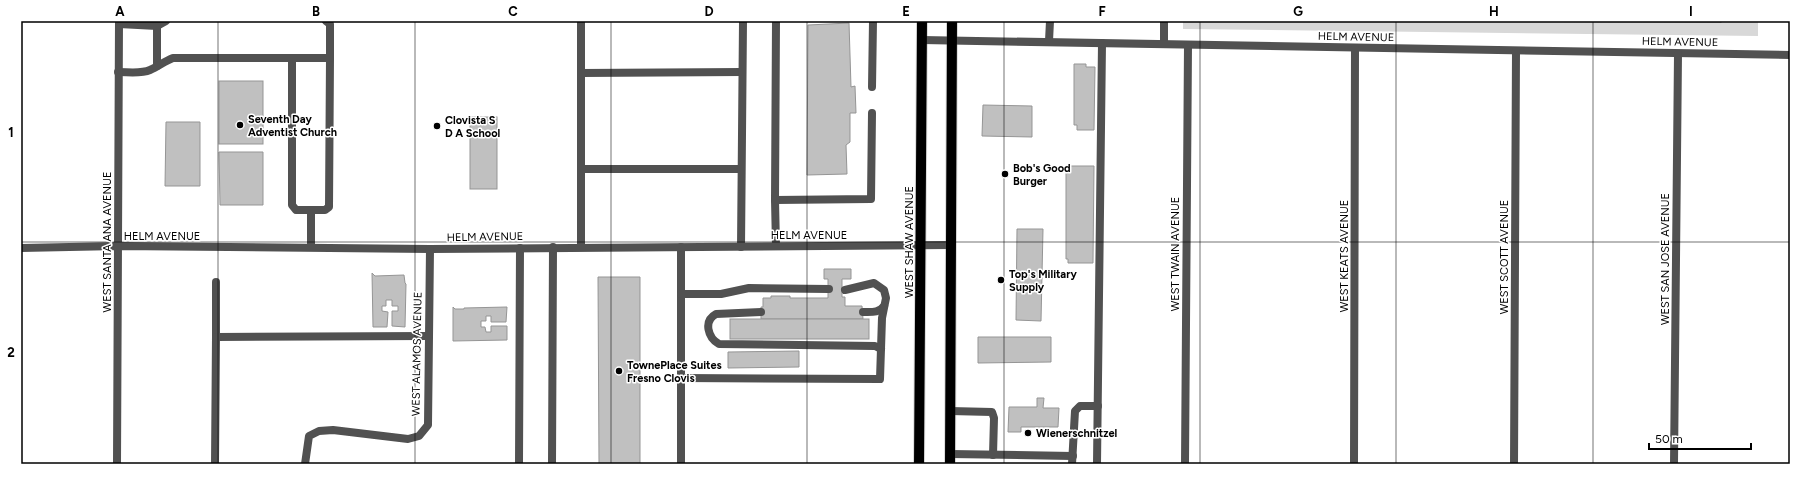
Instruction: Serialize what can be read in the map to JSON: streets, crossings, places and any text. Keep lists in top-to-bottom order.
{
  "streets": {
    "main road": ["WEST SHAW AVENUE"],
    "street": [
      "HELM AVENUE",
      "WEST SANTA ANA AVENUE",
      "WEST TWAIN AVENUE",
      "WEST KEATS AVENUE",
      "WEST SCOTT AVENUE",
      "WEST SAN JOSE AVENUE",
      "WEST ALAMOS AVENUE"
    ]
  },
  "crossings": [
    ["HELM AVENUE", "WEST SANTA ANA AVENUE"],
    ["HELM AVENUE", "WEST SHAW AVENUE"],
    ["HELM AVENUE", "WEST TWAIN AVENUE"],
    ["HELM AVENUE", "WEST KEATS AVENUE"],
    ["HELM AVENUE", "WEST SCOTT AVENUE"],
    ["HELM AVENUE", "WEST SAN JOSE AVENUE"],
    ["HELM AVENUE", "WEST ALAMOS AVENUE"]
  ],
  "places": [
    "Seventh Day Adventist Church",
    "Clovista S D A School",
    "Bob's Good Burger",
    "Top's Military Supply",
    "TownePlace Suites Fresno Clovis",
    "Wienerschnitzel"
  ],
  "scale_bar": "50 m",
  "grid": {
    "columns": [
      "A",
      "B",
      "C",
      "D",
      "E",
      "F",
      "G",
      "H",
      "I"
    ],
    "rows": ["1", "2"]
  }
}
